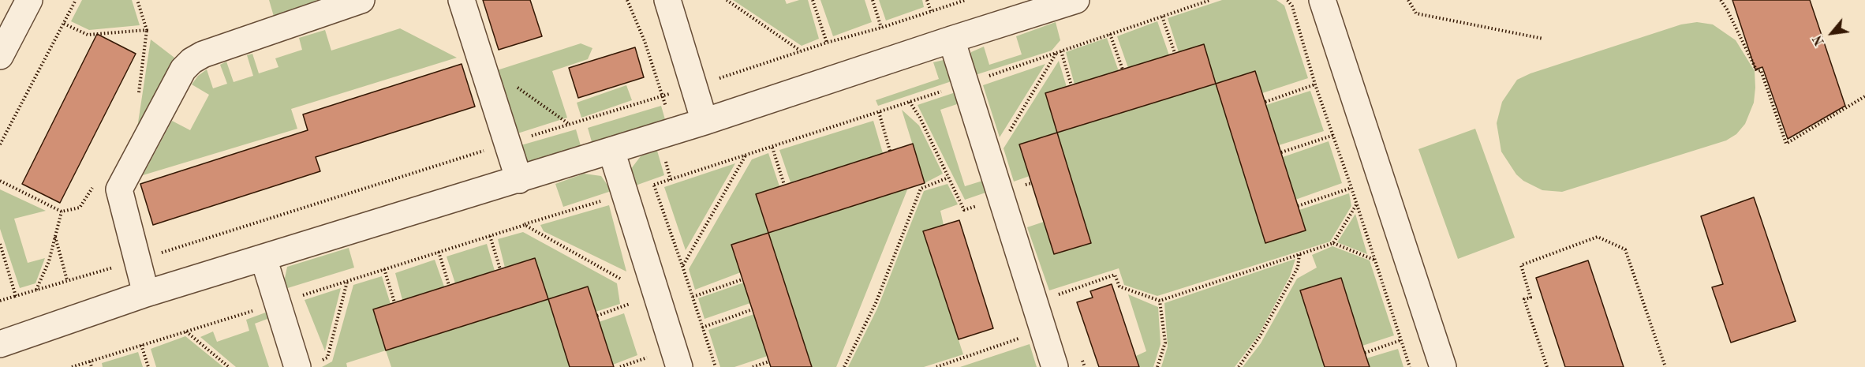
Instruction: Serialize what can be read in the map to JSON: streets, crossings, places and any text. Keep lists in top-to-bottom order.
{
  "north": "bottom left"
}
